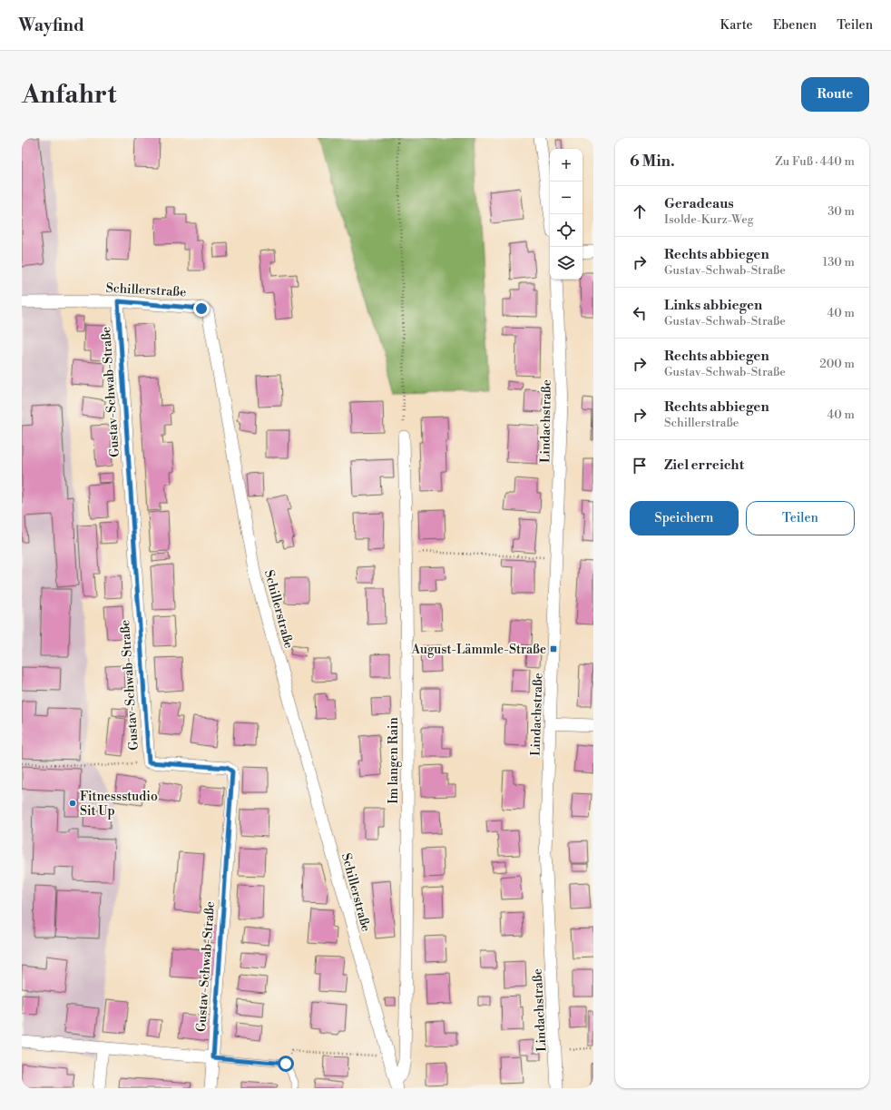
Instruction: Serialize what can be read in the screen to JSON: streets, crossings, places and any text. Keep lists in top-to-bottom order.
{
  "streets": {
    "street": [
      "Schillerstraße",
      "Gustav-Schwab-Straße",
      "Lindachstraße",
      "Im langen Rain"
    ]
  },
  "crossings": [
    ["Schillerstraße", "Gustav-Schwab-Straße"],
    ["Schillerstraße", "Im langen Rain"]
  ],
  "places": {
    "transit": ["August-Lämmle-Straße"],
    "other": ["Fitnessstudio Sit Up"]
  },
  "page": {
    "header": "Wayfind",
    "nav": ["Karte", "Ebenen", "Teilen"],
    "buttons": [
      "Route",
      ["Speichern", "Teilen"]
    ],
    "title": "Anfahrt",
    "heading": ["6 Min.", "Zu Fuß · 440 m"],
    "map_buttons": ["+", "−"],
    "list": [
      ["Geradeaus", "Isolde-Kurz-Weg", "30 m"],
      ["Rechts abbiegen", "Gustav-Schwab-Straße", "130 m"],
      ["Links abbiegen", "Gustav-Schwab-Straße", "40 m"],
      ["Rechts abbiegen", "Gustav-Schwab-Straße", "200 m"],
      ["Rechts abbiegen", "Schillerstraße", "40 m"],
      "Ziel erreicht"
    ]
  }
}
